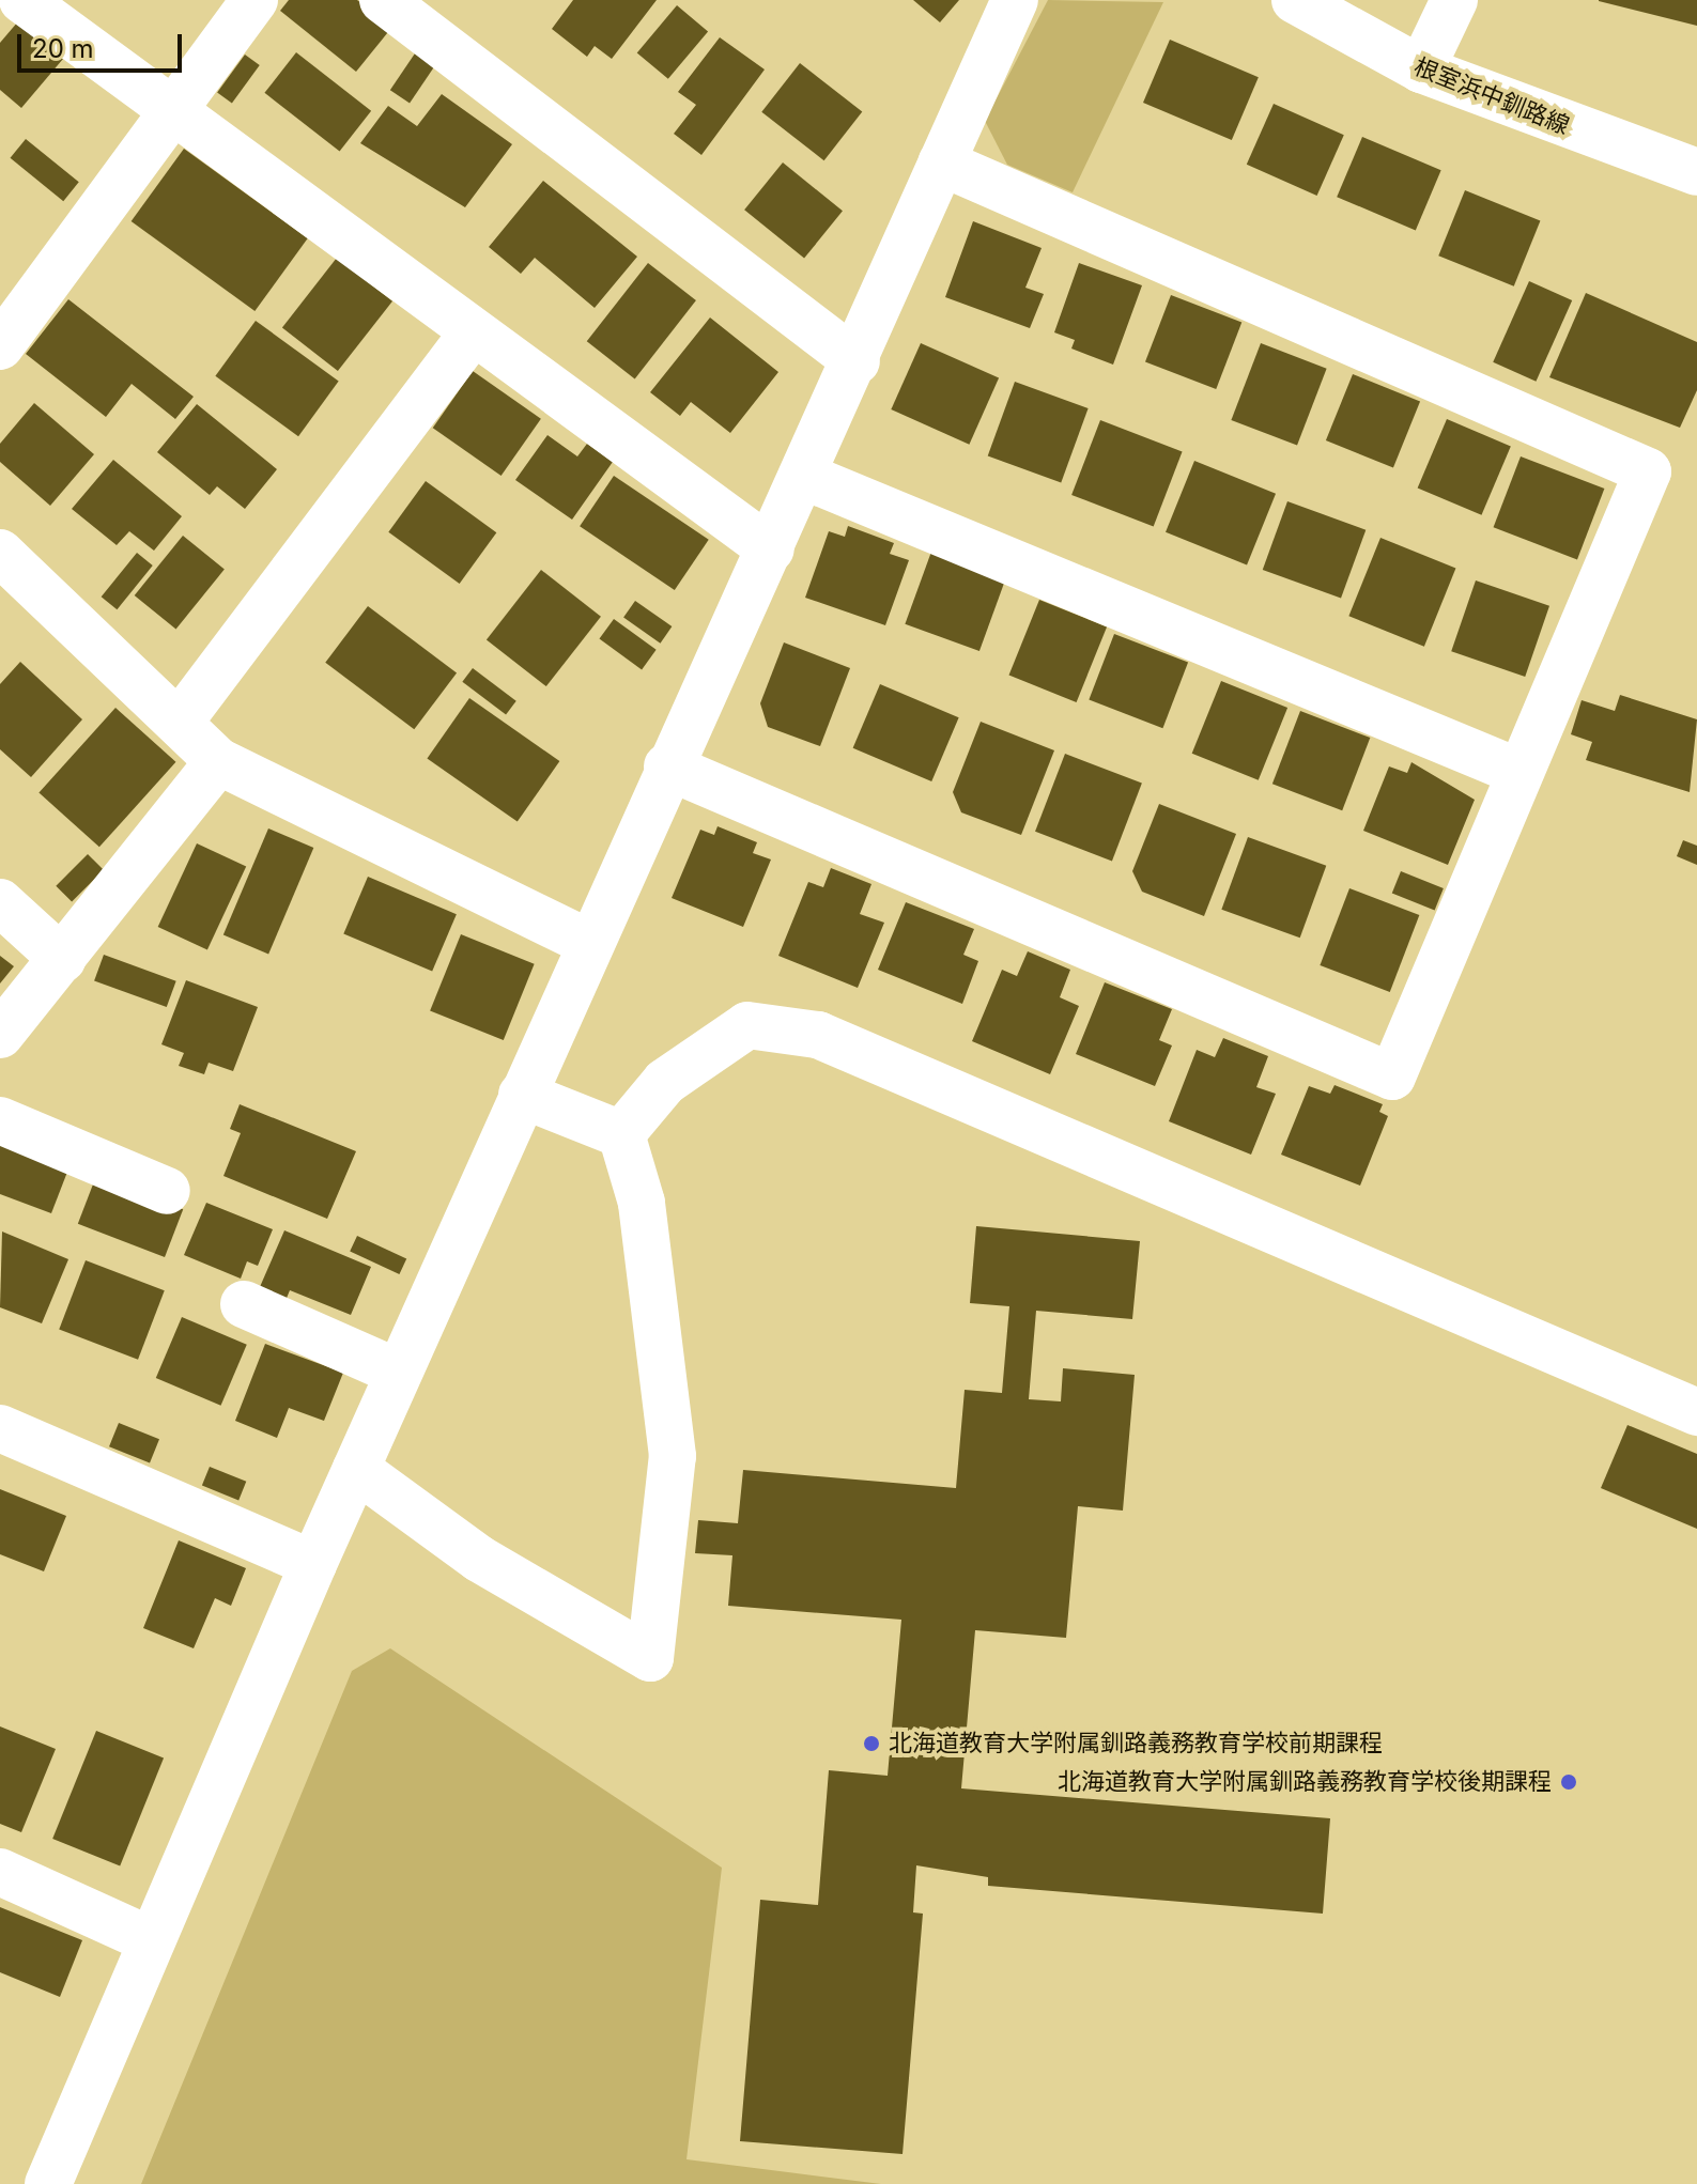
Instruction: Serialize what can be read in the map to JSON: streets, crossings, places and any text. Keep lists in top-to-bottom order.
{
  "streets": {
    "street": ["根室浜中釧路線"]
  },
  "places": ["北海道教育大学附属釧路義務教育学校前期課程", "北海道教育大学附属釧路義務教育学校後期課程"],
  "scale_bar": "20 m"
}
